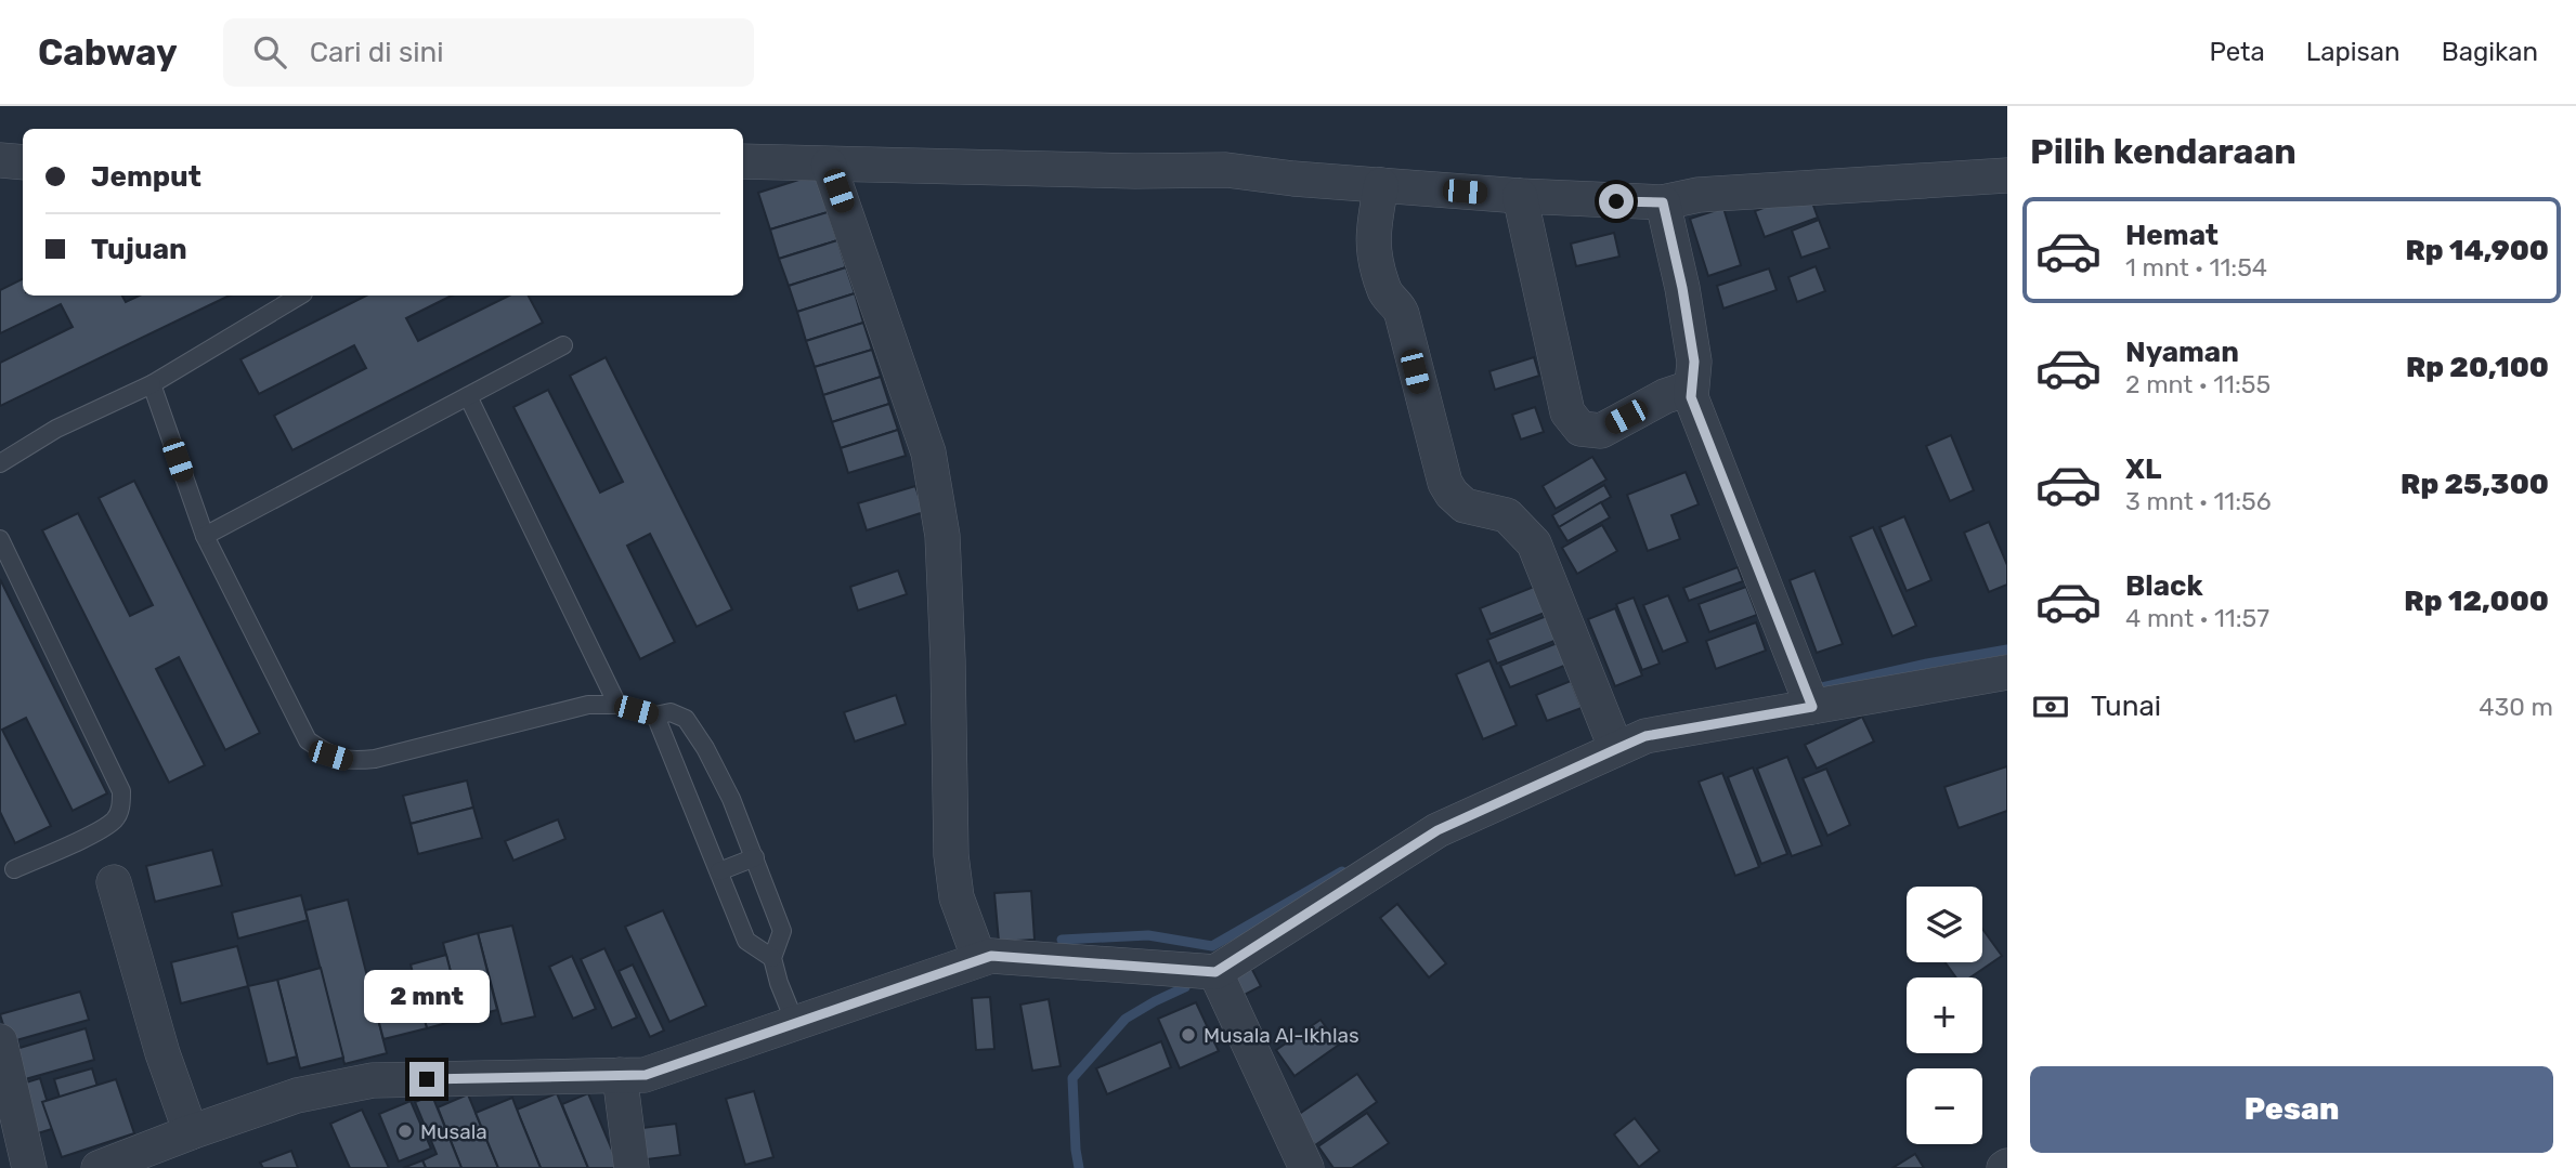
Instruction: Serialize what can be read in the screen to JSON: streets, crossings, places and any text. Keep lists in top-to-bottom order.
{
  "places": ["Musala Al-Ikhlas", "Musala"],
  "page": {
    "header": "Cabway",
    "search": "Cari di sini",
    "nav": ["Peta", "Lapisan", "Bagikan"],
    "heading": "Pilih kendaraan",
    "banner": ["Jemput", "Tujuan"],
    "list": [
      {
        "name": "Hemat",
        "note": "1 mnt · 11:54",
        "value": "Rp 14,900"
      },
      {
        "name": "Nyaman",
        "note": "2 mnt · 11:55",
        "value": "Rp 20,100"
      },
      {
        "name": "XL",
        "note": "3 mnt · 11:56",
        "value": "Rp 25,300"
      },
      {
        "name": "Black",
        "note": "4 mnt · 11:57",
        "value": "Rp 12,000"
      }
    ],
    "pay": ["Tunai", "430 m"],
    "map_buttons": ["+", "−"],
    "bubble": "2 mnt",
    "buttons": "Pesan"
  }
}
